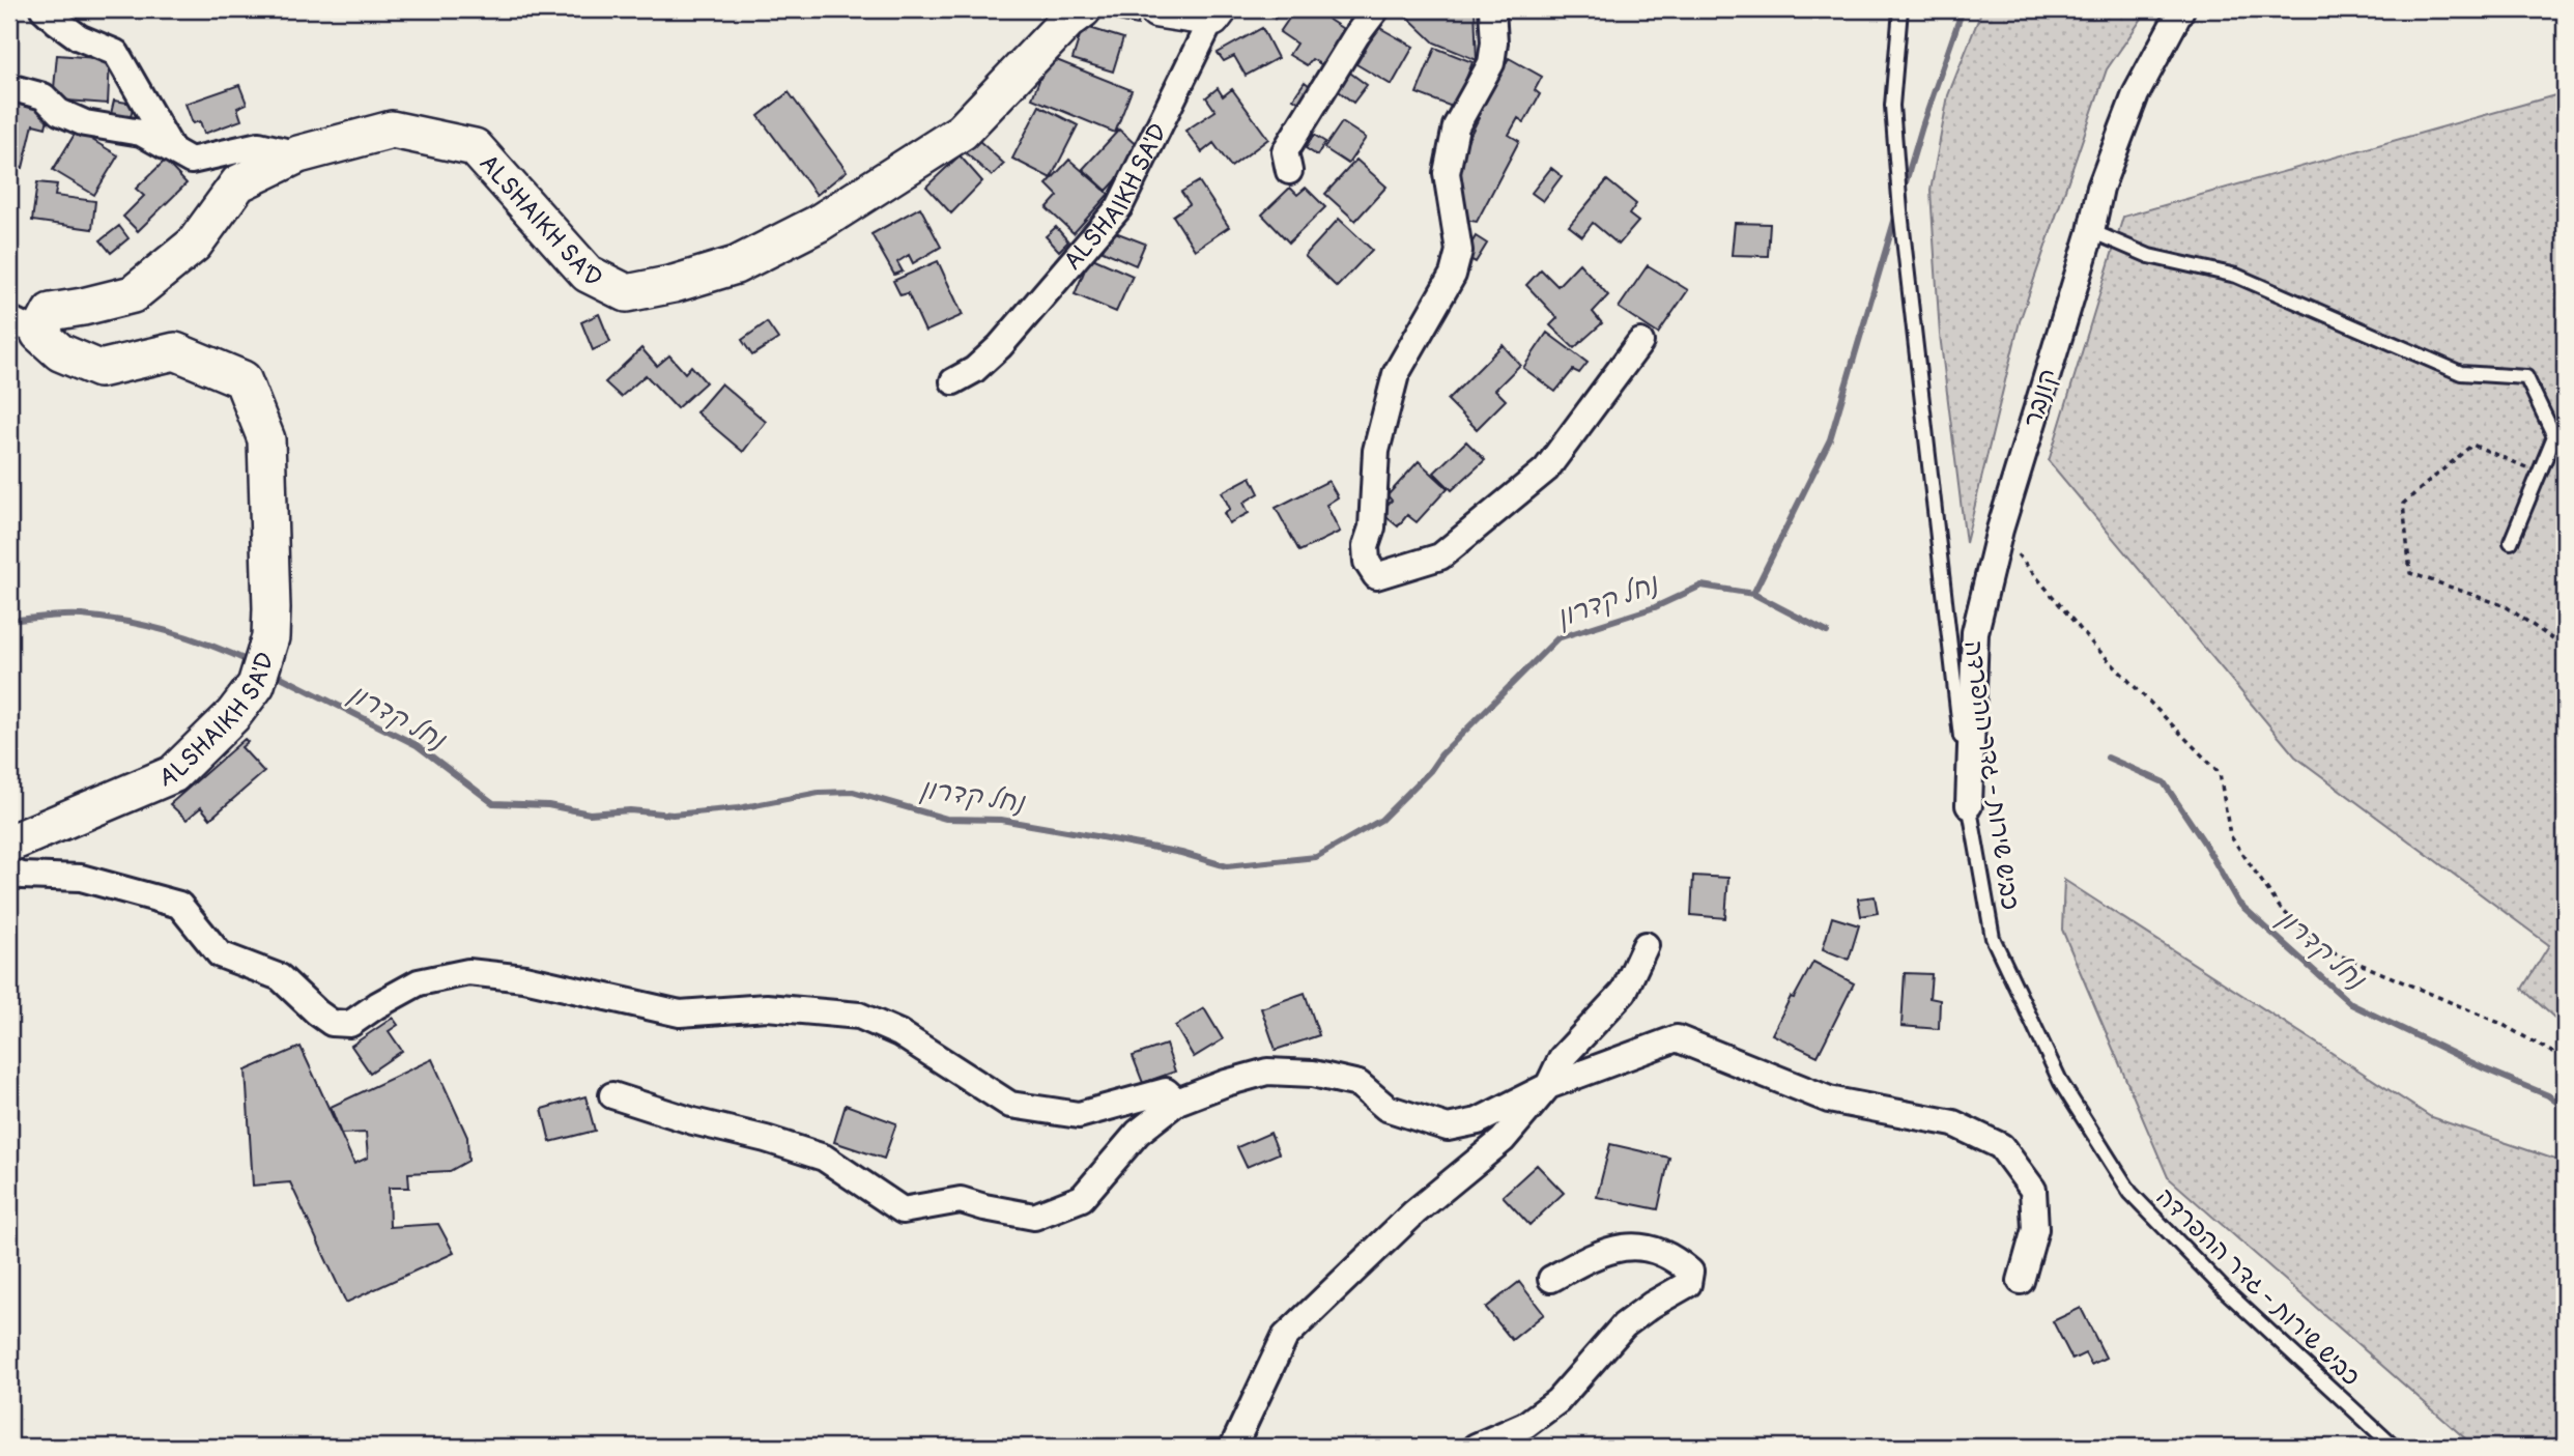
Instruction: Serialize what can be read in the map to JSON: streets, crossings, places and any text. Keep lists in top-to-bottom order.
{
  "streets": {
    "street": ["ALSHAIKH SA'D", "קונבר"],
    "lane": ["כביש שירות - גדר ההפרדה"]
  },
  "crossings": [
    ["קונבר", "כביש שירות - גדר ההפרדה"]
  ],
  "water": ["נחל קדרון"]
}
